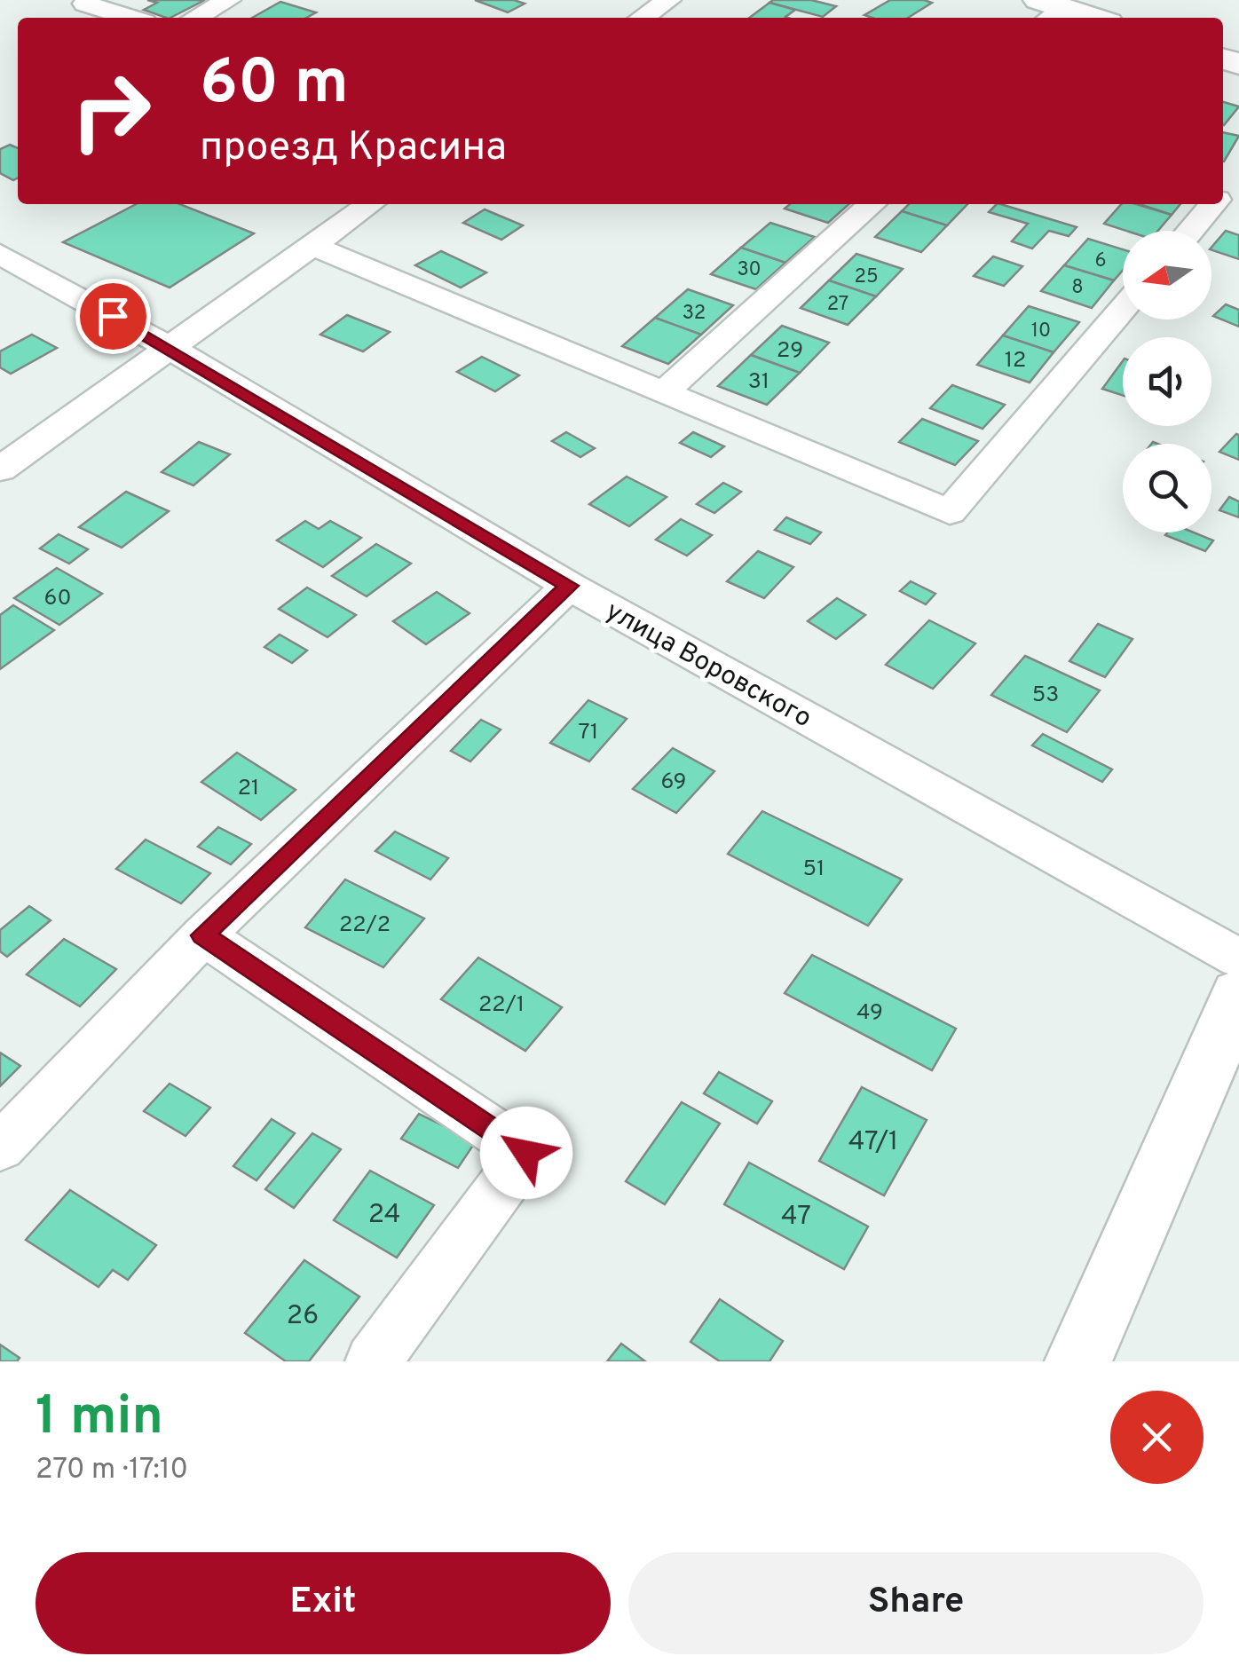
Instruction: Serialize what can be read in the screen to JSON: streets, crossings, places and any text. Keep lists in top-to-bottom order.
{
  "streets": {
    "street": ["улица Воровского"]
  },
  "house_numbers": [
    "6",
    "30",
    "25",
    "8",
    "27",
    "32",
    "10",
    "29",
    "12",
    "31",
    "60",
    "53",
    "71",
    "69",
    "21",
    "51",
    "22/2",
    "22/1",
    "49",
    "47/1",
    "24",
    "47",
    "26"
  ],
  "north": "left",
  "page": {
    "turn": ["60 m", "проезд Красина"],
    "heading": ["1 min", "270 m · 17:10"],
    "buttons": ["Exit", "Share"]
  }
}
